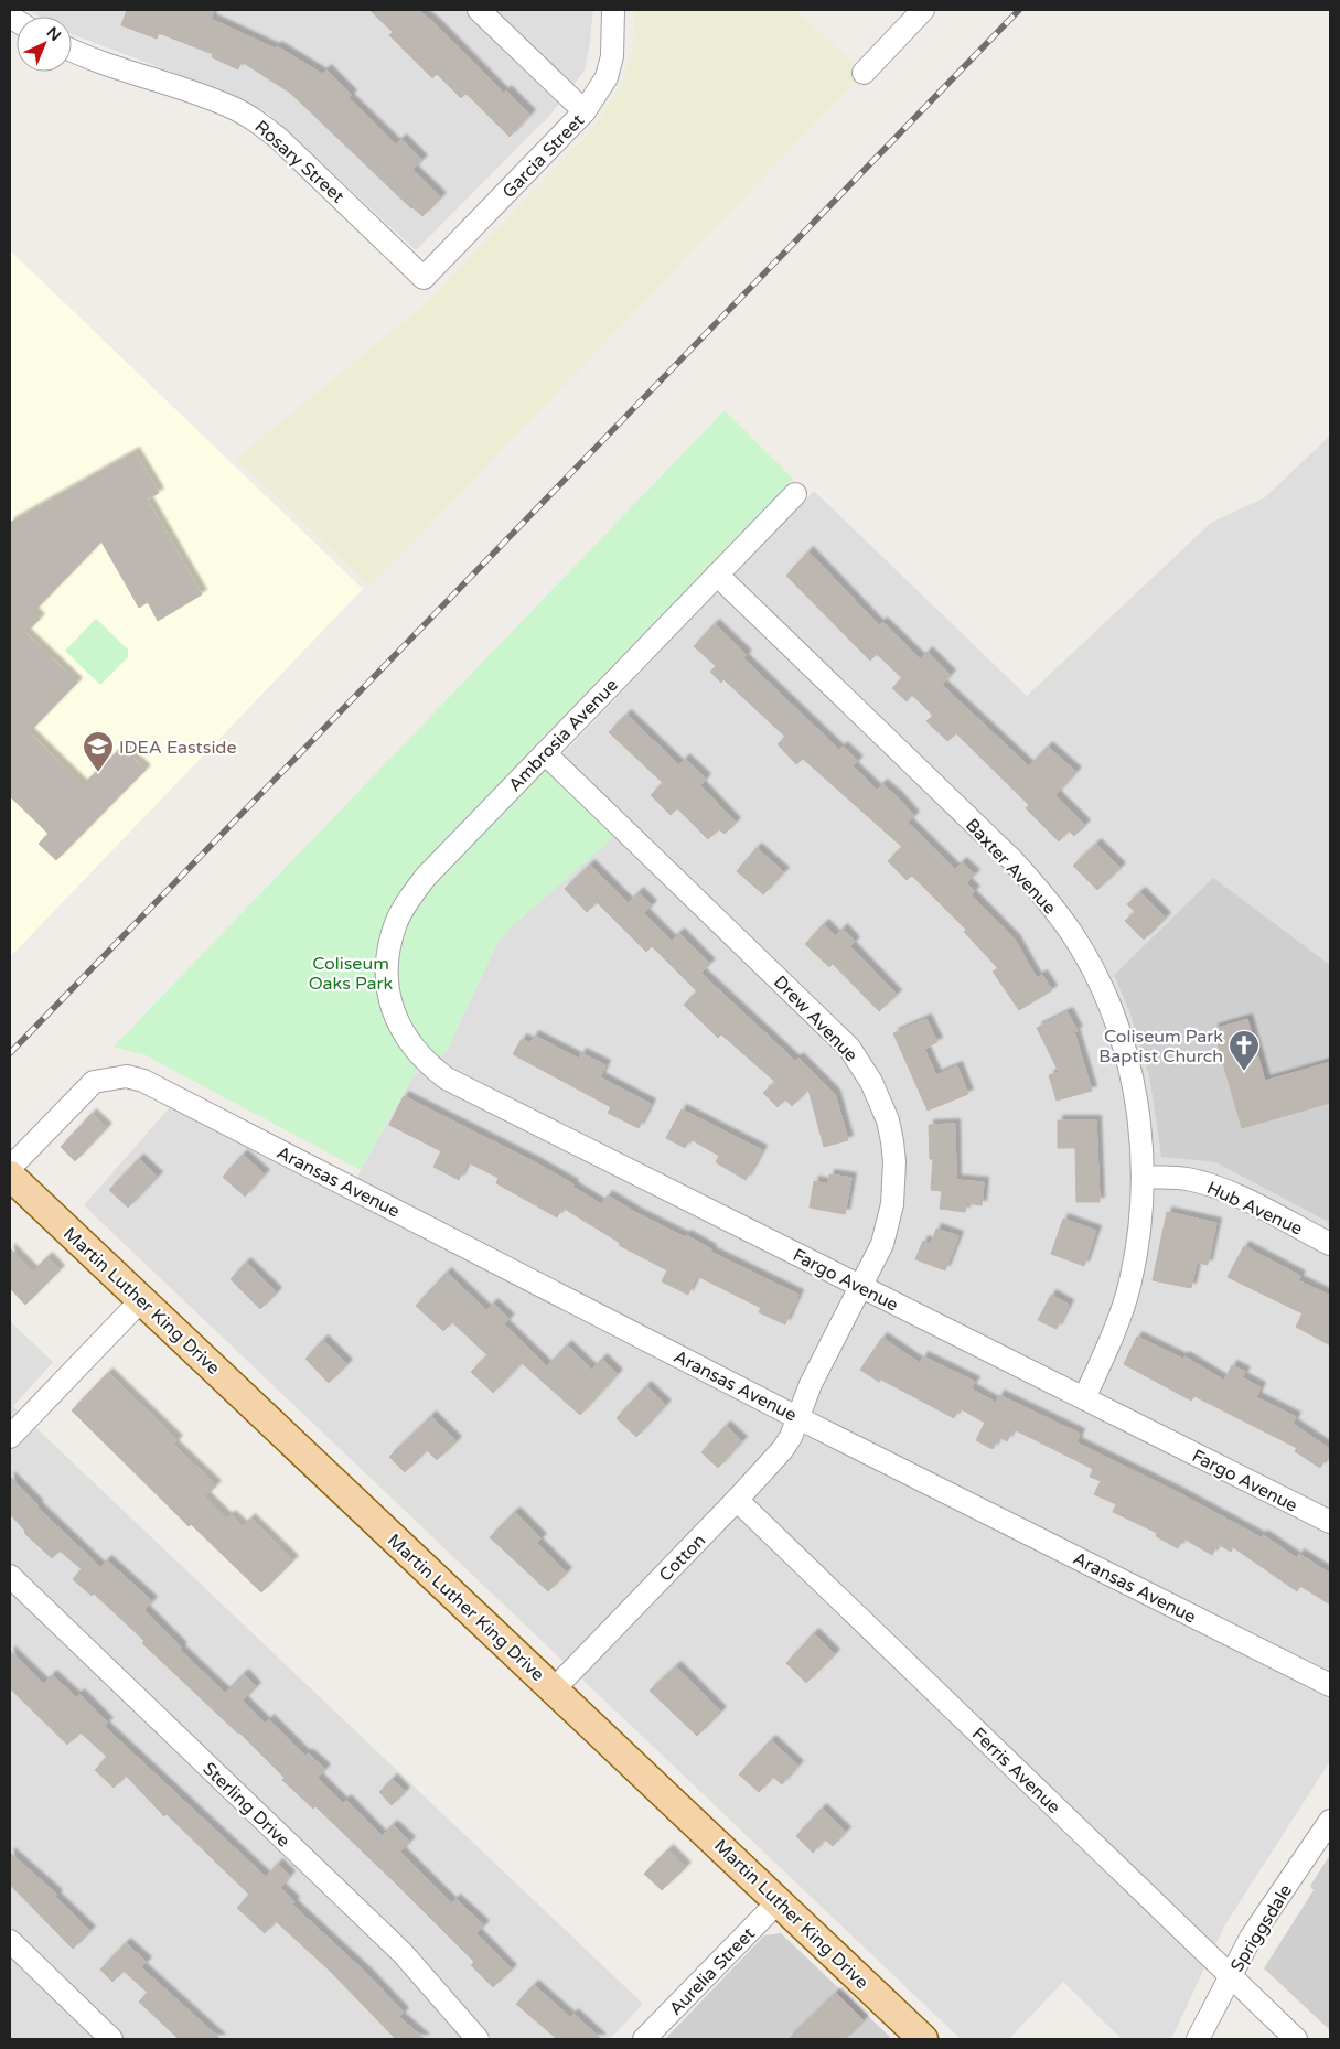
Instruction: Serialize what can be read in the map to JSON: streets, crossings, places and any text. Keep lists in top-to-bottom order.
{
  "streets": {
    "main road": ["Martin Luther King Drive"],
    "street": [
      "Garcia Street",
      "Rosary Street",
      "Ambrosia Avenue",
      "Baxter Avenue",
      "Drew Avenue",
      "Aransas Avenue",
      "Hub Avenue",
      "Fargo Avenue",
      "Cotton",
      "Ferris Avenue",
      "Sterling Drive",
      "Spriggsdale",
      "Aurelia Street"
    ]
  },
  "crossings": [
    ["Garcia Street", "Rosary Street"],
    ["Ambrosia Avenue", "Baxter Avenue"],
    ["Ambrosia Avenue", "Drew Avenue"],
    ["Ambrosia Avenue", "Fargo Avenue"],
    ["Baxter Avenue", "Hub Avenue"],
    ["Baxter Avenue", "Fargo Avenue"],
    ["Drew Avenue", "Aransas Avenue"],
    ["Drew Avenue", "Fargo Avenue"],
    ["Drew Avenue", "Cotton"],
    ["Aransas Avenue", "Cotton"],
    ["Martin Luther King Drive", "Cotton"],
    ["Martin Luther King Drive", "Aurelia Street"],
    ["Cotton", "Ferris Avenue"],
    ["Ferris Avenue", "Spriggsdale"]
  ],
  "parks": ["Coliseum Oaks Park"],
  "places": {
    "school or university": ["IDEA Eastside"],
    "church": ["Coliseum Park Baptist Church"]
  },
  "north": "top right"
}
